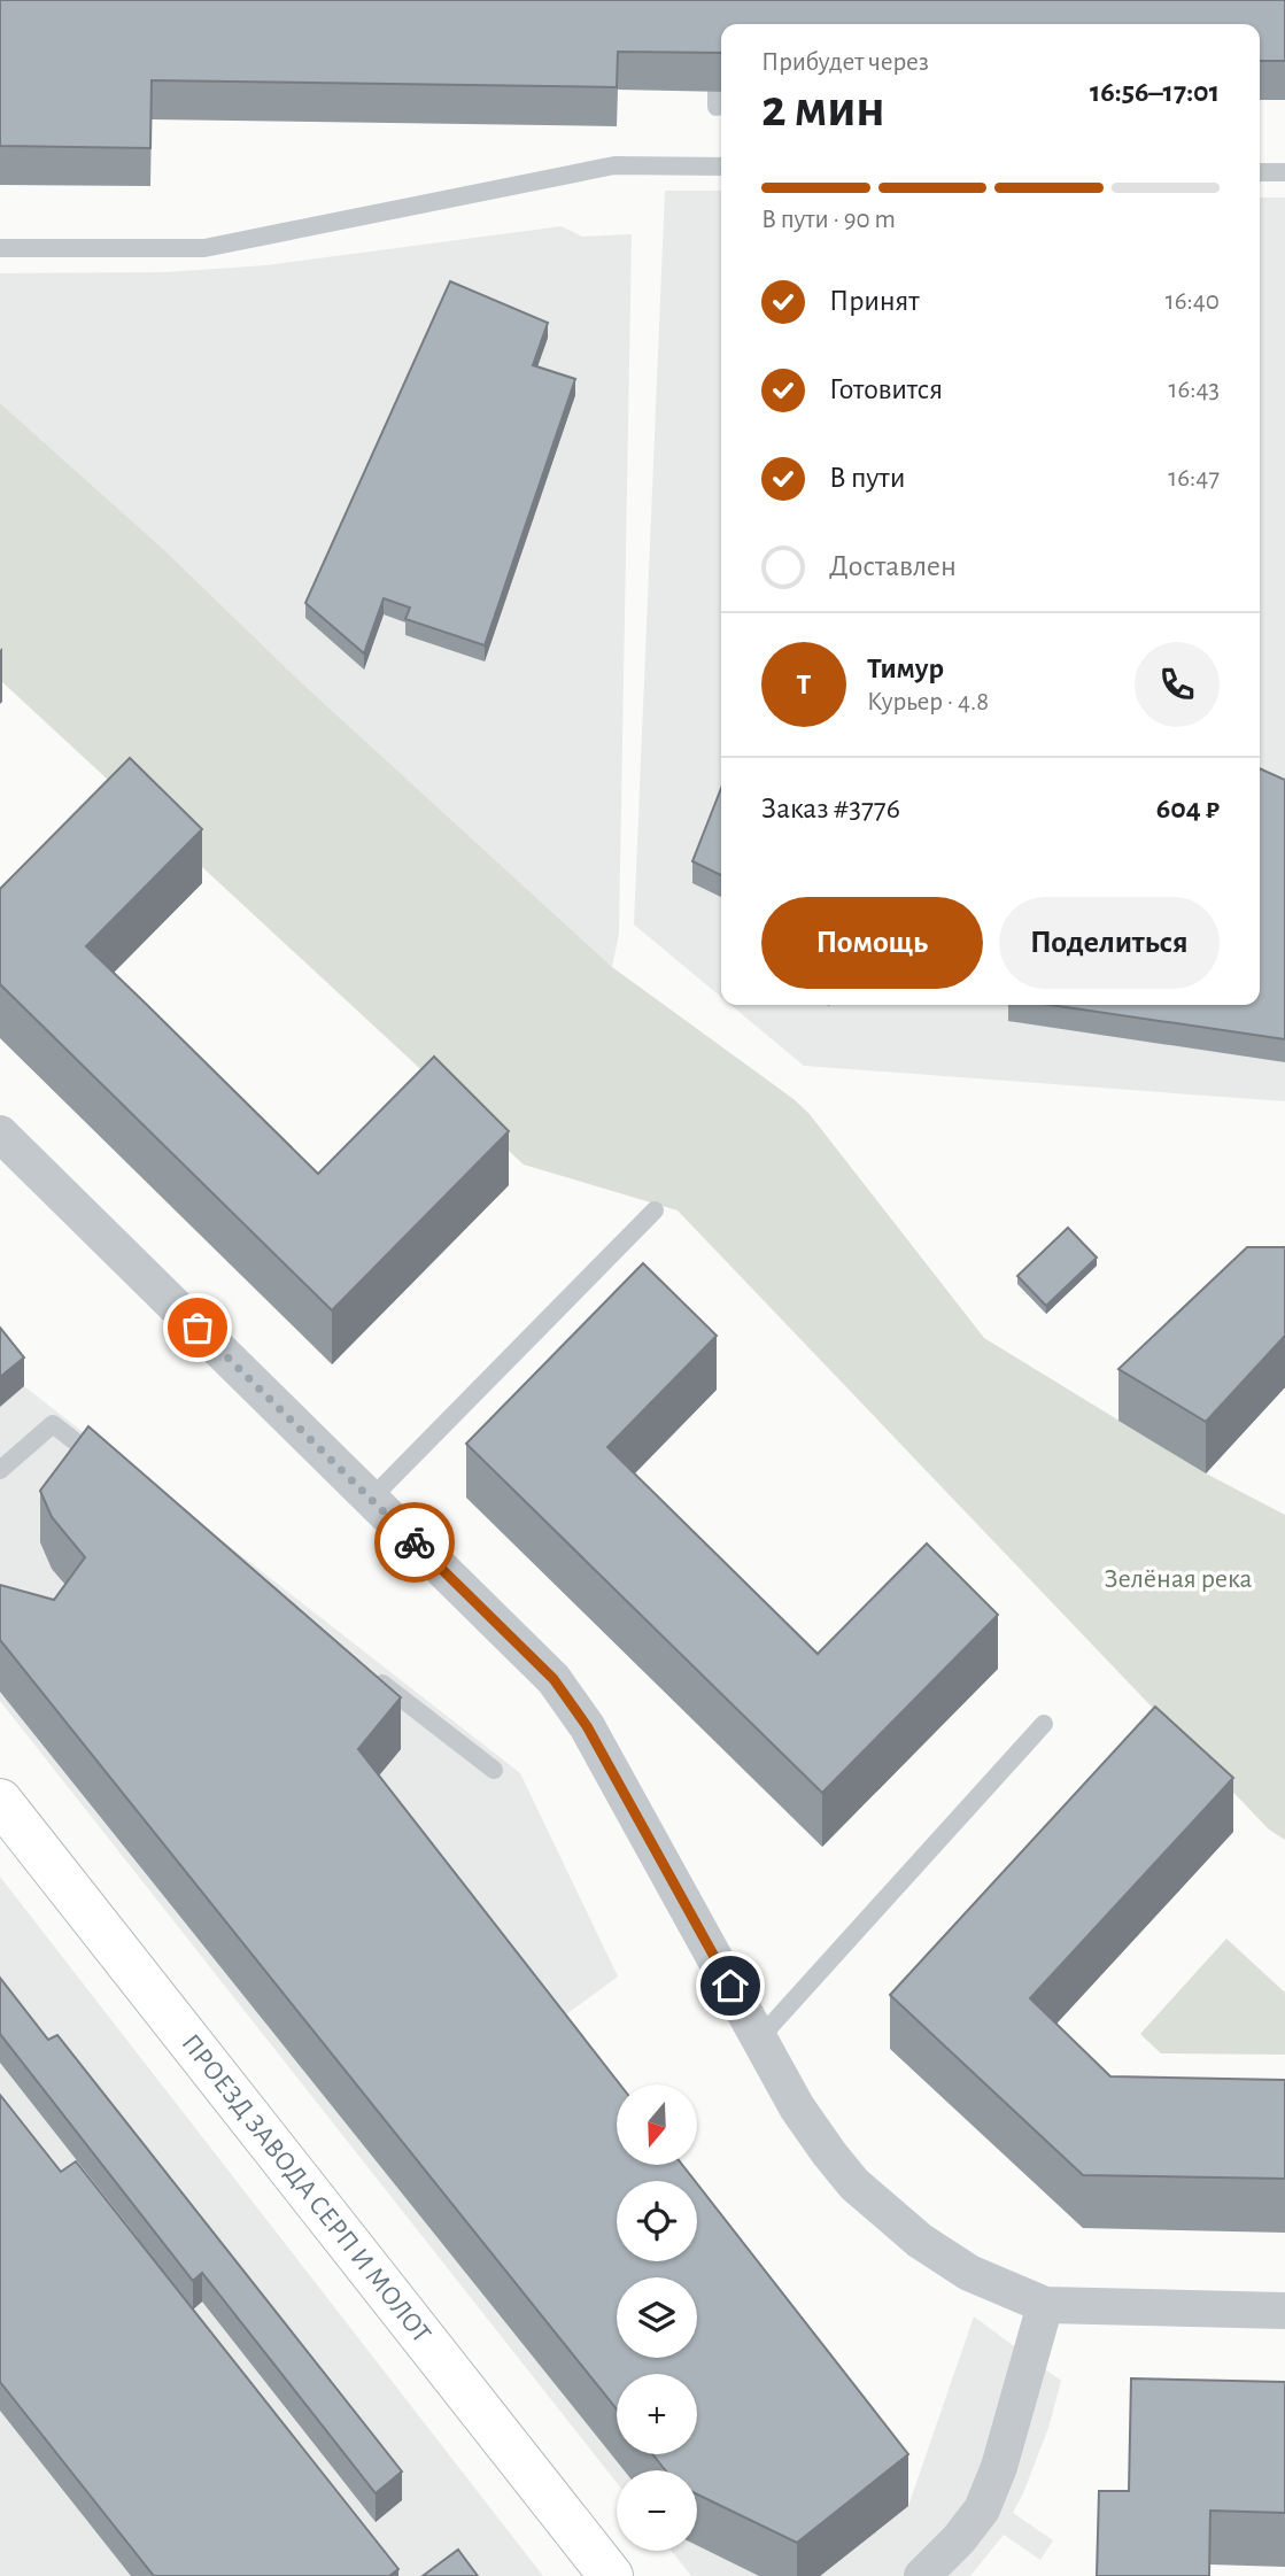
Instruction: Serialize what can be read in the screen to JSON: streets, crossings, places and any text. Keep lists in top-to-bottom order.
{
  "streets": {
    "street": ["ПРОЕЗД ЗАВОДА СЕРП И МОЛОТ"]
  },
  "parks": ["Зелёная река"],
  "north": "bottom",
  "page": {
    "heading": ["2 мин", "Прибудет через", "16:56–17:01"],
    "panel": [
      "Тимур",
      "Курьер · 4.8",
      "Заказ #3776",
      "604 ₽"
    ],
    "bar": "В пути · 90 m",
    "list": [
      ["Принят", "16:40"],
      ["Готовится", "16:43"],
      ["В пути", "16:47"],
      "Доставлен"
    ],
    "round": "Т",
    "buttons": ["Помощь", "Поделиться"],
    "map_buttons": ["+", "−"]
  }
}
